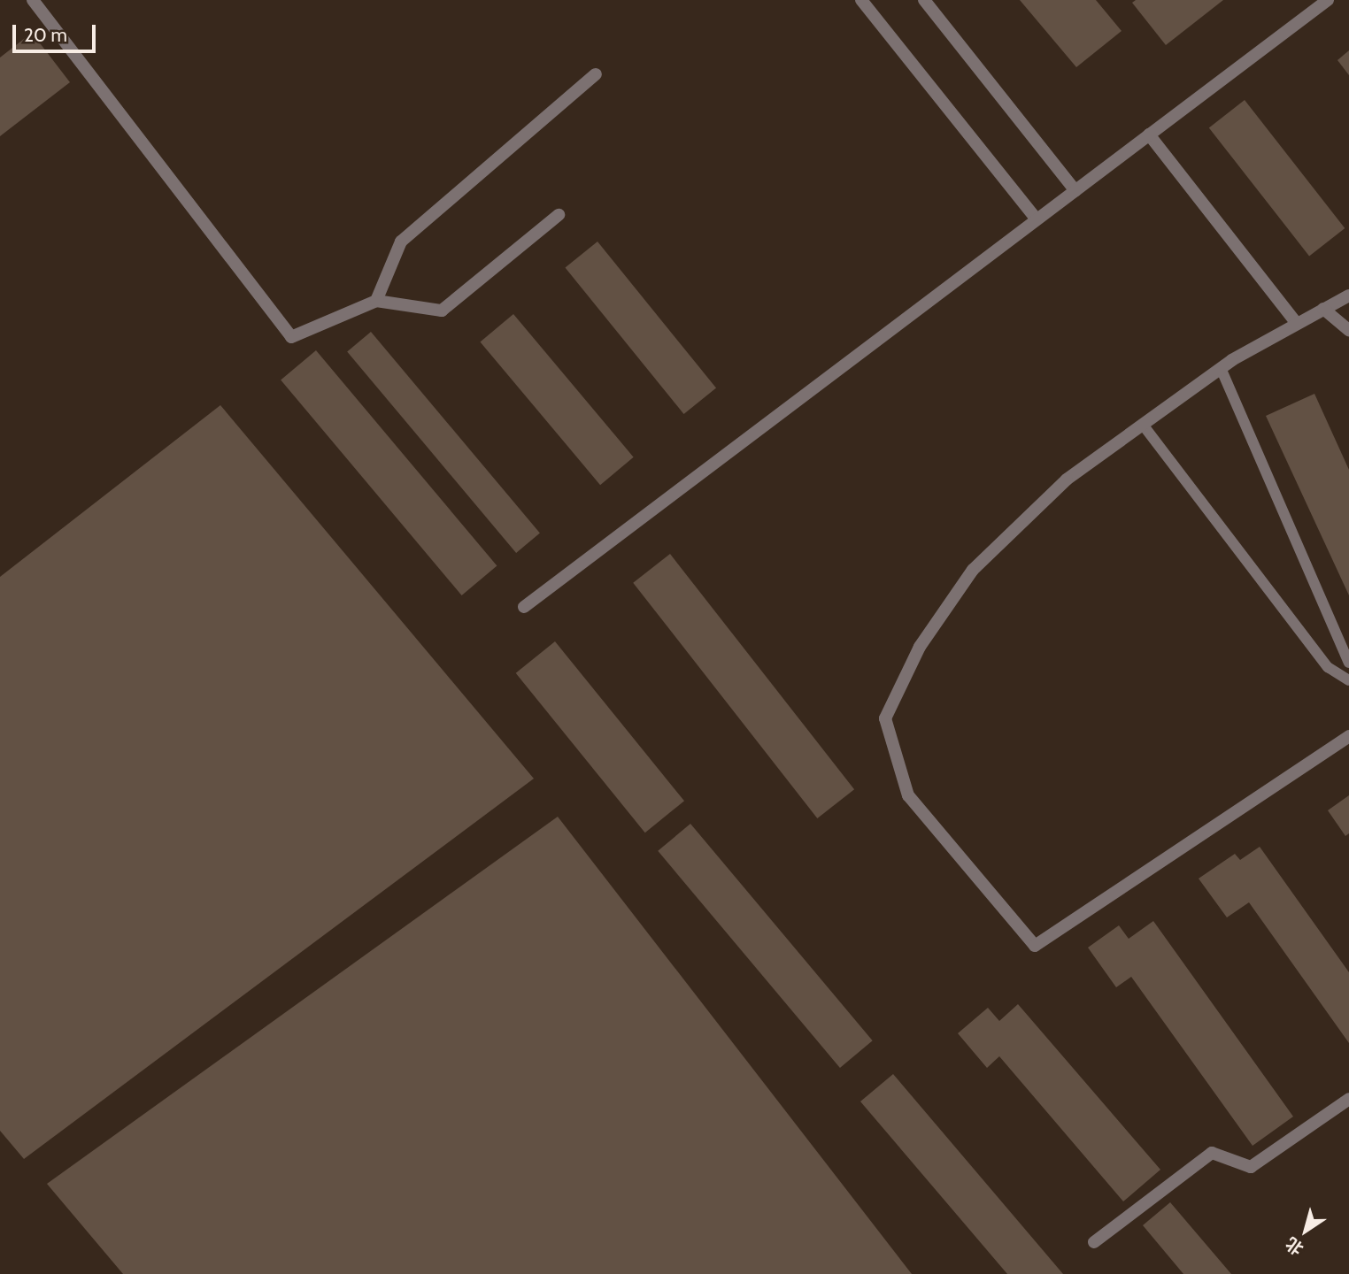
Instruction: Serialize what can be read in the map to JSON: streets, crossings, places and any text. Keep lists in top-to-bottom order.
{
  "scale_bar": "20 m",
  "north": "bottom left"
}
